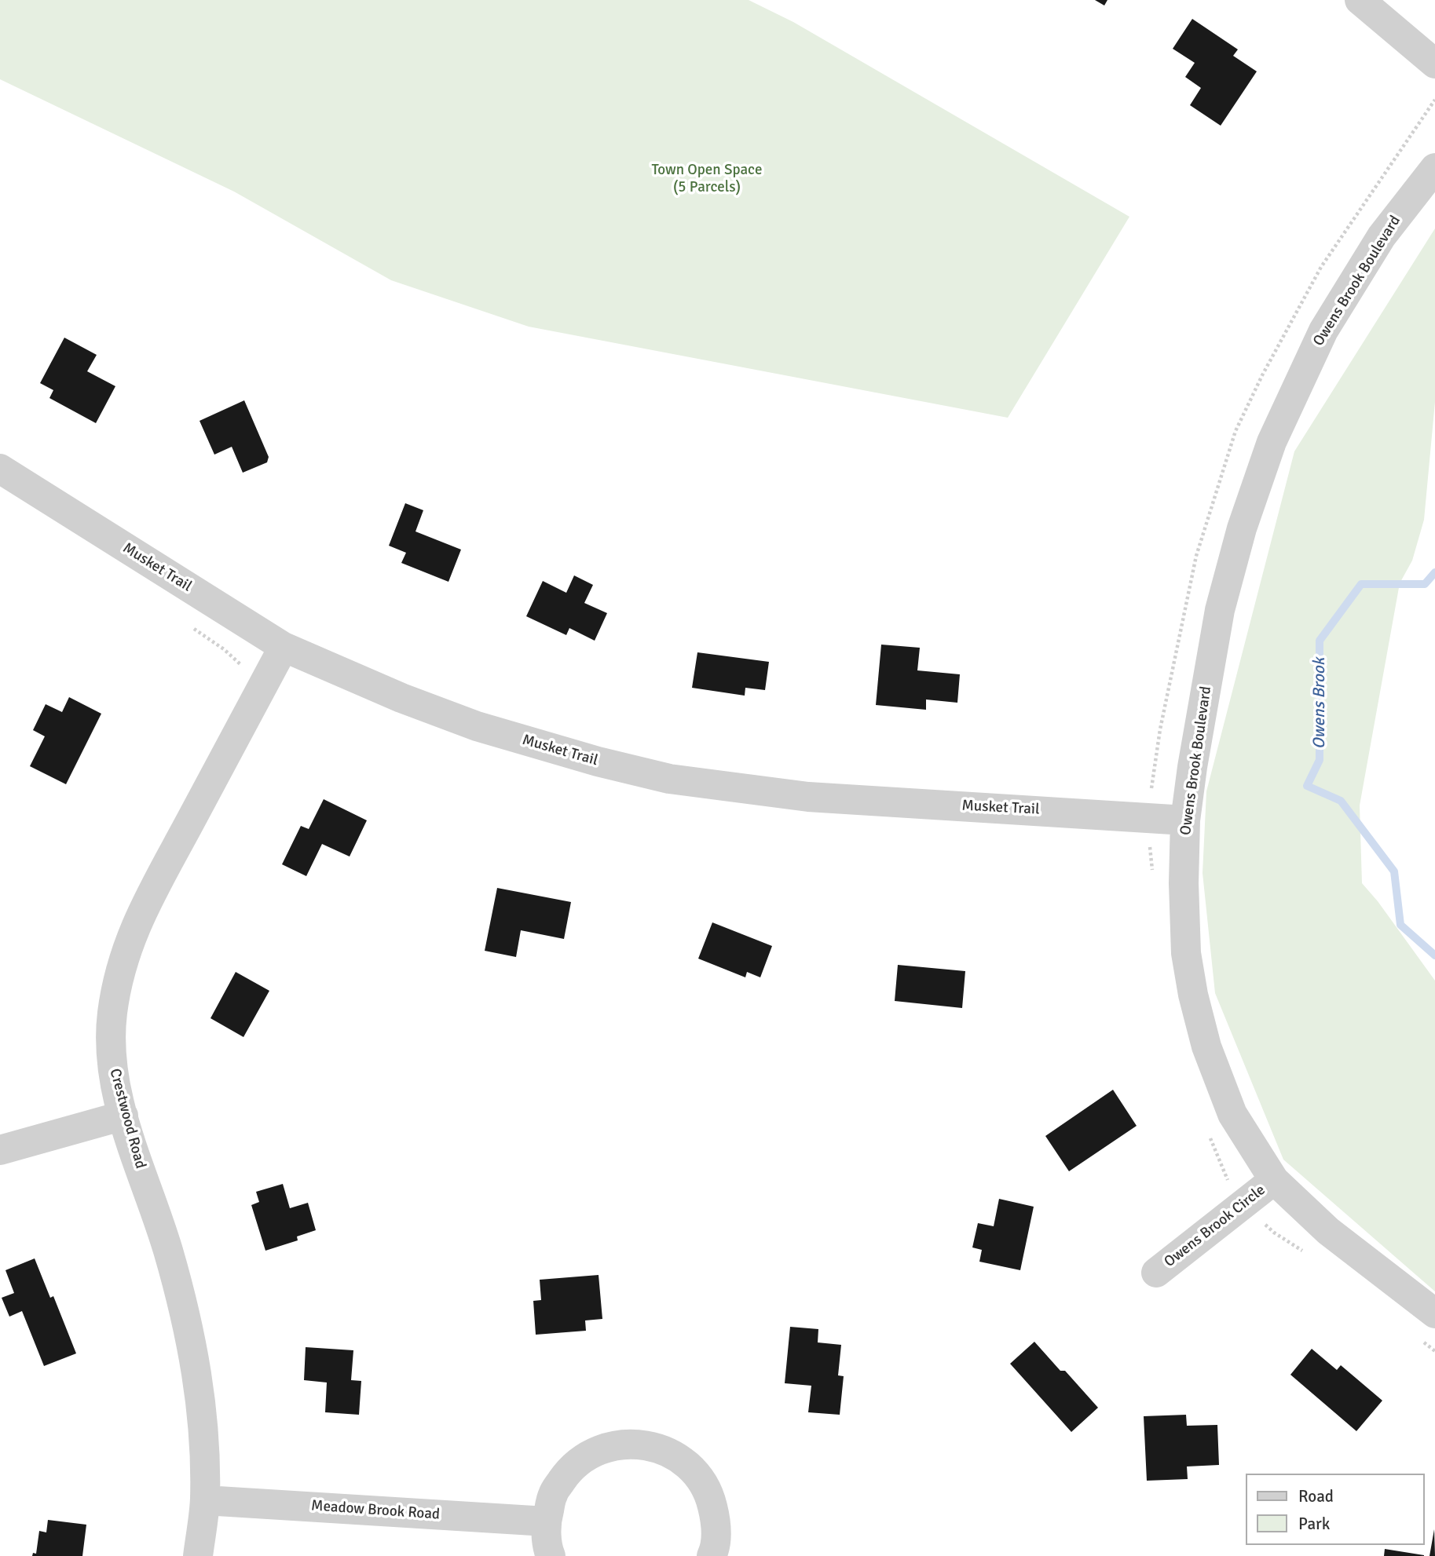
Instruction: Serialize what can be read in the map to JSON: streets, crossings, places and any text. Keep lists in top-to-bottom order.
{
  "streets": {
    "street": [
      "Owens Brook Boulevard",
      "Musket Trail",
      "Crestwood Road",
      "Owens Brook Circle",
      "Meadow Brook Road"
    ]
  },
  "crossings": [
    ["Owens Brook Boulevard", "Musket Trail"],
    ["Owens Brook Boulevard", "Owens Brook Circle"],
    ["Musket Trail", "Crestwood Road"],
    ["Crestwood Road", "Meadow Brook Road"]
  ],
  "water": ["Owens Brook"],
  "parks": ["Town Open Space (5 Parcels)"],
  "legend": ["Road", "Park"]
}
